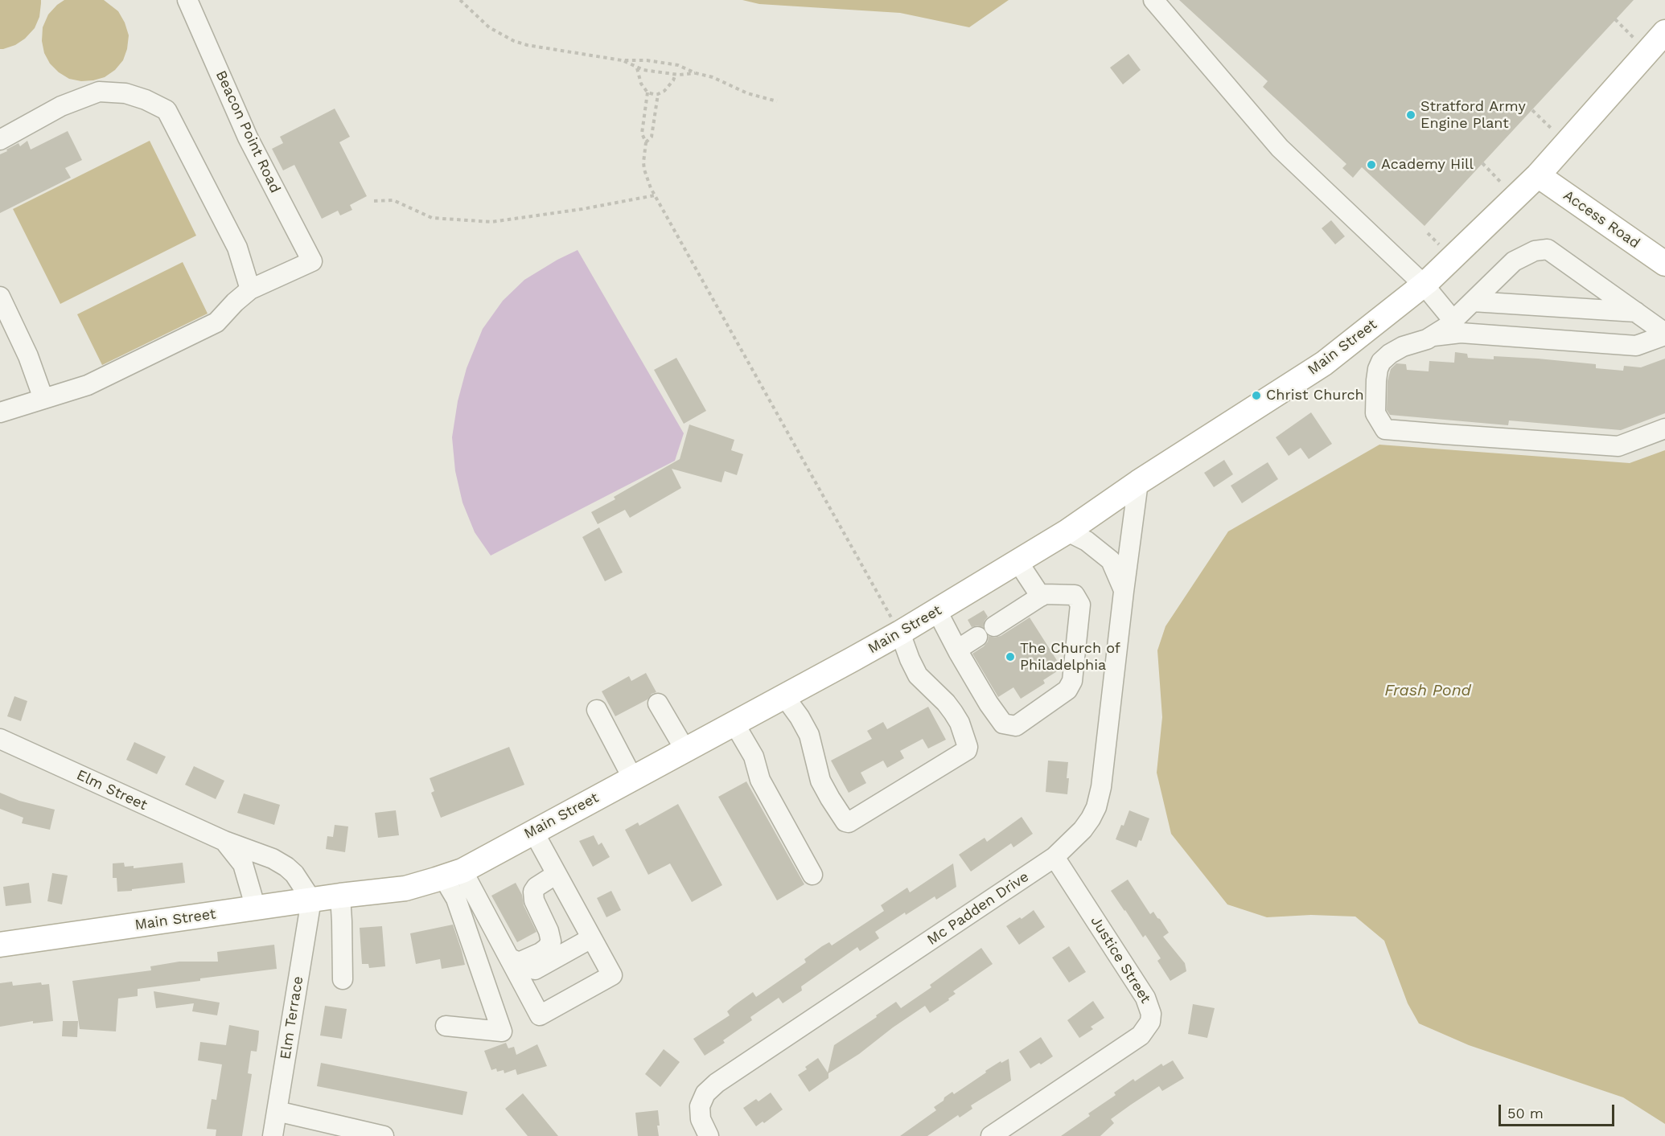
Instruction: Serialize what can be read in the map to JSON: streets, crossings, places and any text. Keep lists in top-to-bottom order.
{
  "streets": {
    "main road": ["Access Road", "Main Street"],
    "street": [
      "Beacon Point Road",
      "Elm Street",
      "Mc Padden Drive",
      "Justice Street",
      "Elm Terrace"
    ]
  },
  "crossings": [
    ["Access Road", "Main Street"],
    ["Main Street", "Elm Street"],
    ["Main Street", "Mc Padden Drive"],
    ["Main Street", "Elm Terrace"],
    ["Elm Street", "Elm Terrace"],
    ["Mc Padden Drive", "Justice Street"]
  ],
  "water": ["Frash Pond"],
  "places": [
    "Stratford Army Engine Plant",
    "Academy Hill",
    "Christ Church",
    "The Church of Philadelphia"
  ],
  "scale_bar": "50 m"
}
